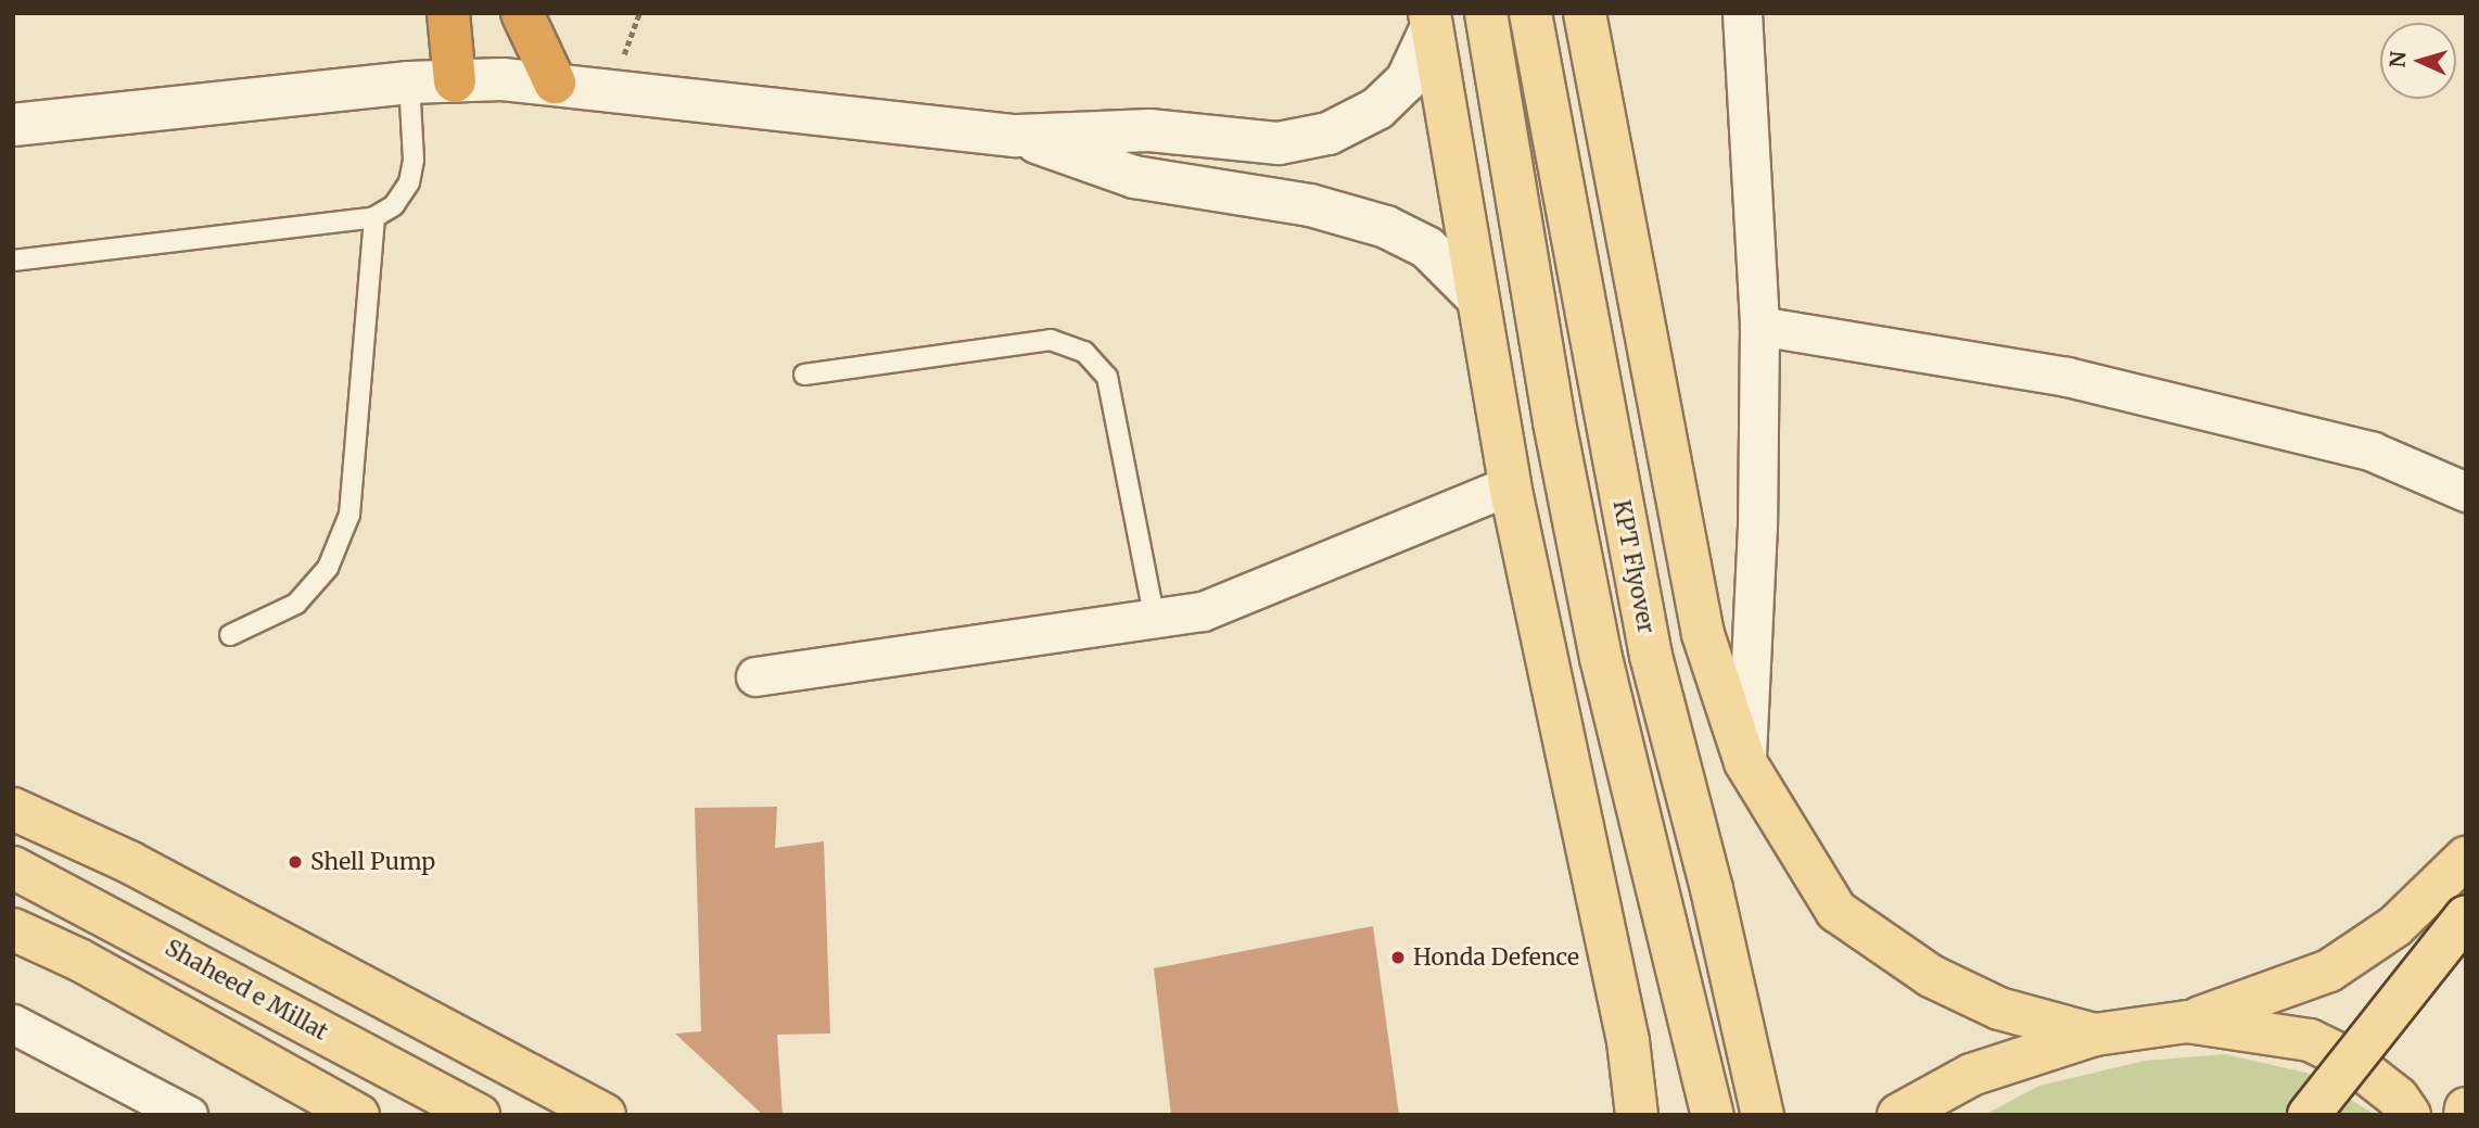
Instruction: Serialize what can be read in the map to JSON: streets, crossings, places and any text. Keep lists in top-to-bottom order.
{
  "streets": {
    "main road": ["KPT Flyover", "Shaheed e Millat"]
  },
  "places": ["Shell Pump", "Honda Defence"],
  "north": "left"
}
